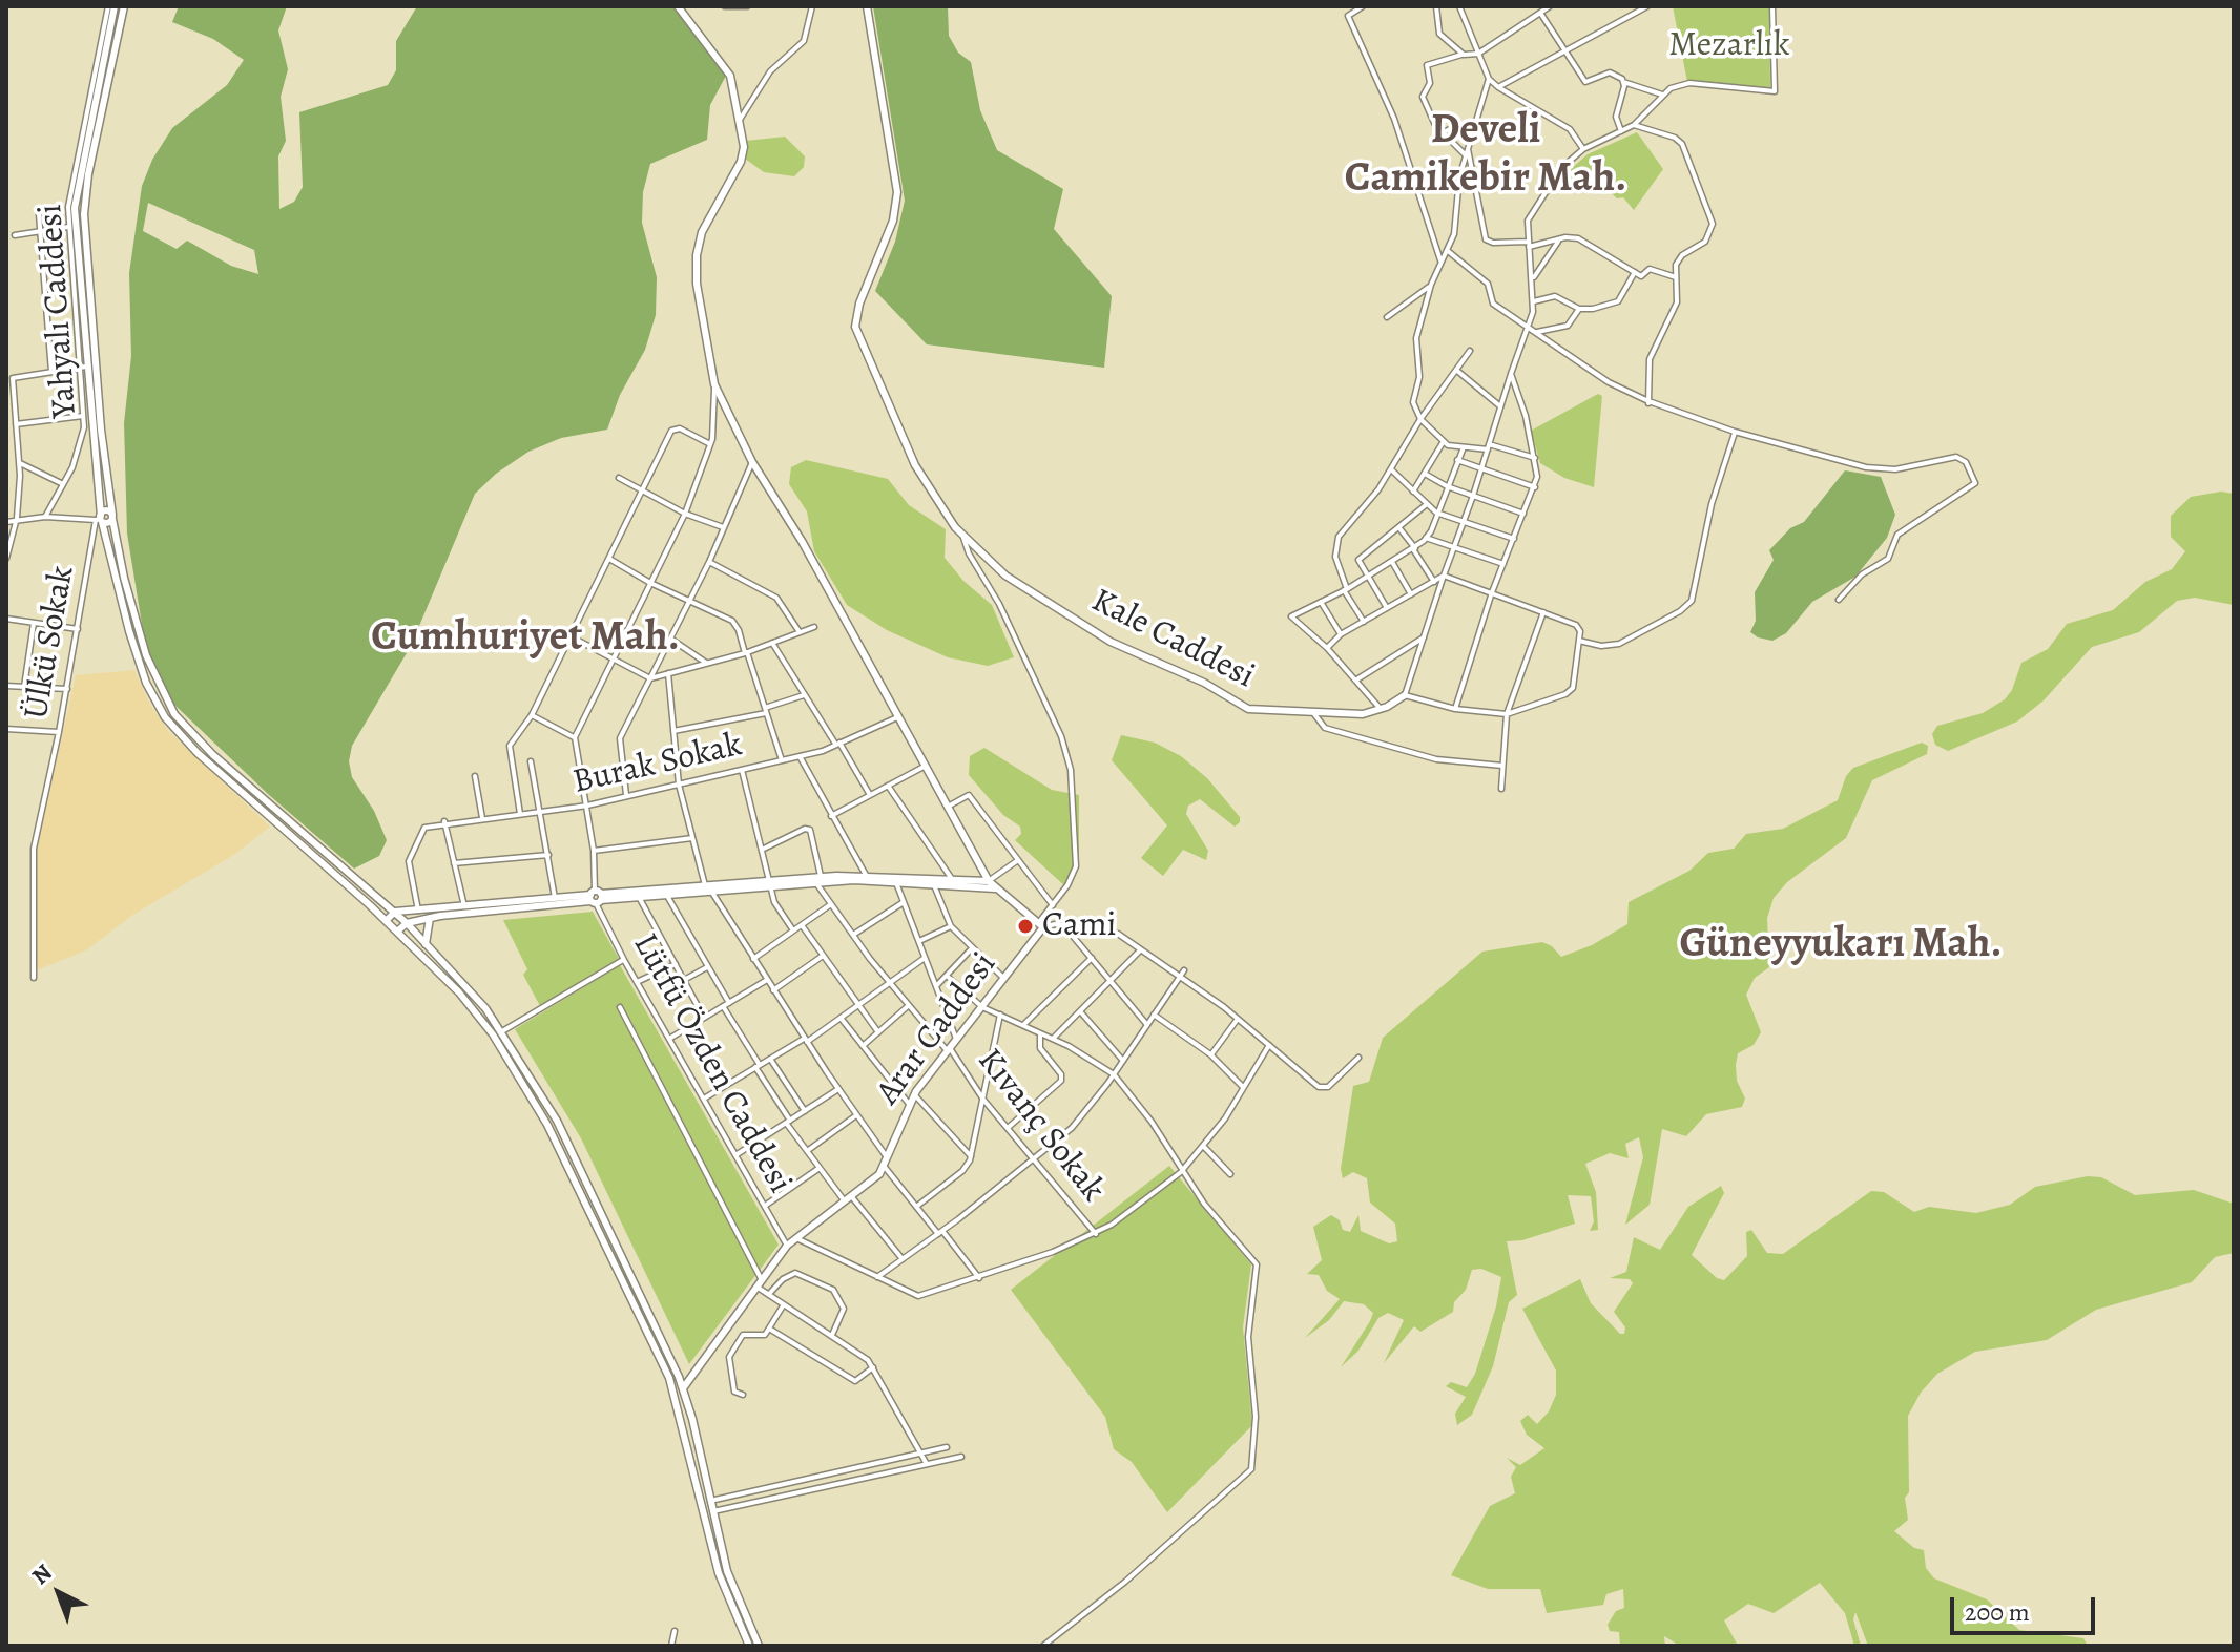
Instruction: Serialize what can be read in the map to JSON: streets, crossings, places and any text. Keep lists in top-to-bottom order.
{
  "streets": {
    "main road": ["Yahyalı Caddesi", "Kale Caddesi", "Arar Caddesi"],
    "street": [
      "Ülkü Sokak",
      "Burak Sokak",
      "Lütfü Özden Caddesi",
      "Kıvanç Sokak"
    ]
  },
  "crossings": [
    ["Yahyalı Caddesi", "Ülkü Sokak"],
    ["Yahyalı Caddesi", "Arar Caddesi"],
    ["Arar Caddesi", "Lütfü Özden Caddesi"],
    ["Arar Caddesi", "Kıvanç Sokak"],
    ["Lütfü Özden Caddesi", "Kıvanç Sokak"]
  ],
  "districts": ["Develi Camikebir Mah.", "Cumhuriyet Mah.", "Güneyyukarı Mah."],
  "parks": ["Mezarlık"],
  "places": ["Cami"],
  "scale_bar": "200 m",
  "north": "top left"
}
